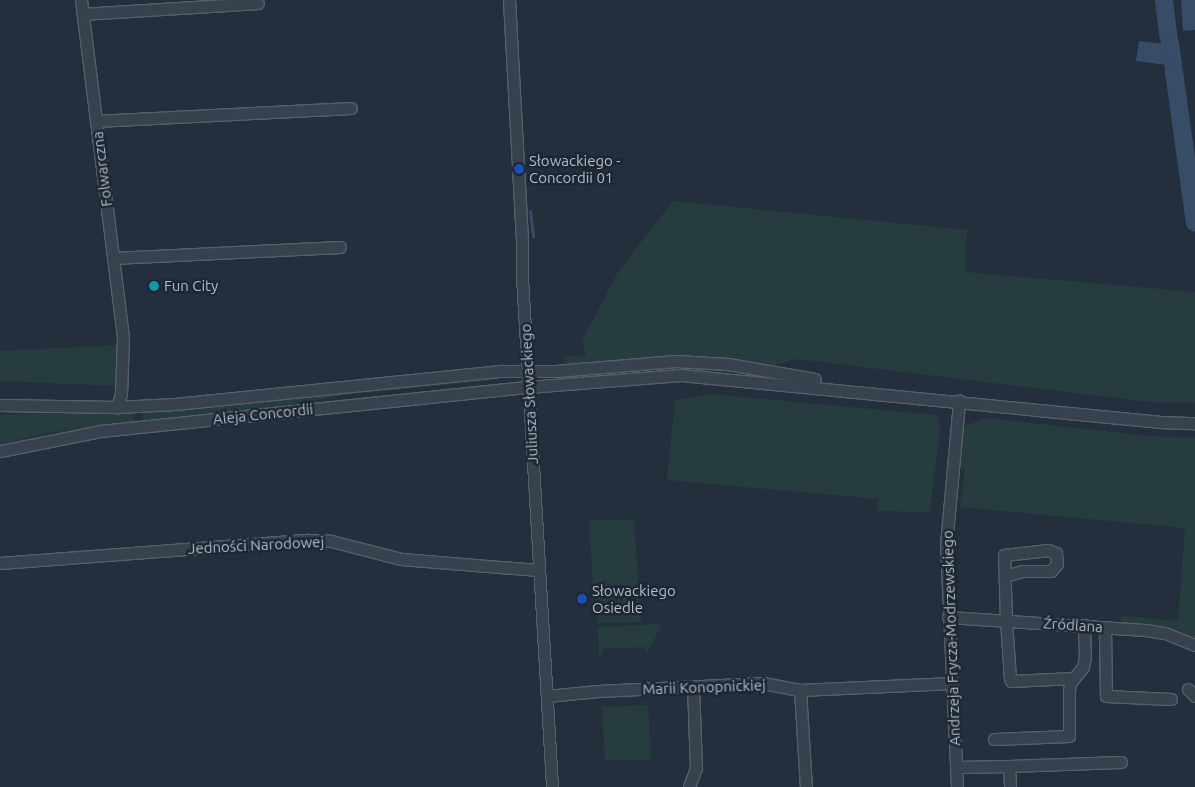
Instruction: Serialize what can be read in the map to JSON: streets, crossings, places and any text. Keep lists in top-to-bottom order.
{
  "streets": {
    "street": [
      "Folwarczna",
      "Juliusza Słowackiego",
      "Aleja Concordii",
      "Jedności Narodowej",
      "Źródlana",
      "Andrzeja Frycza-Modrzewskiego",
      "Marii Konopnickiej"
    ]
  },
  "crossings": [
    ["Folwarczna", "Aleja Concordii"],
    ["Juliusza Słowackiego", "Aleja Concordii"],
    ["Juliusza Słowackiego", "Jedności Narodowej"],
    ["Juliusza Słowackiego", "Marii Konopnickiej"],
    ["Źródlana", "Andrzeja Frycza-Modrzewskiego"],
    ["Andrzeja Frycza-Modrzewskiego", "Marii Konopnickiej"]
  ],
  "places": ["Słowackiego - Concordii 01", "Fun City", "Słowackiego Osiedle"]
}
